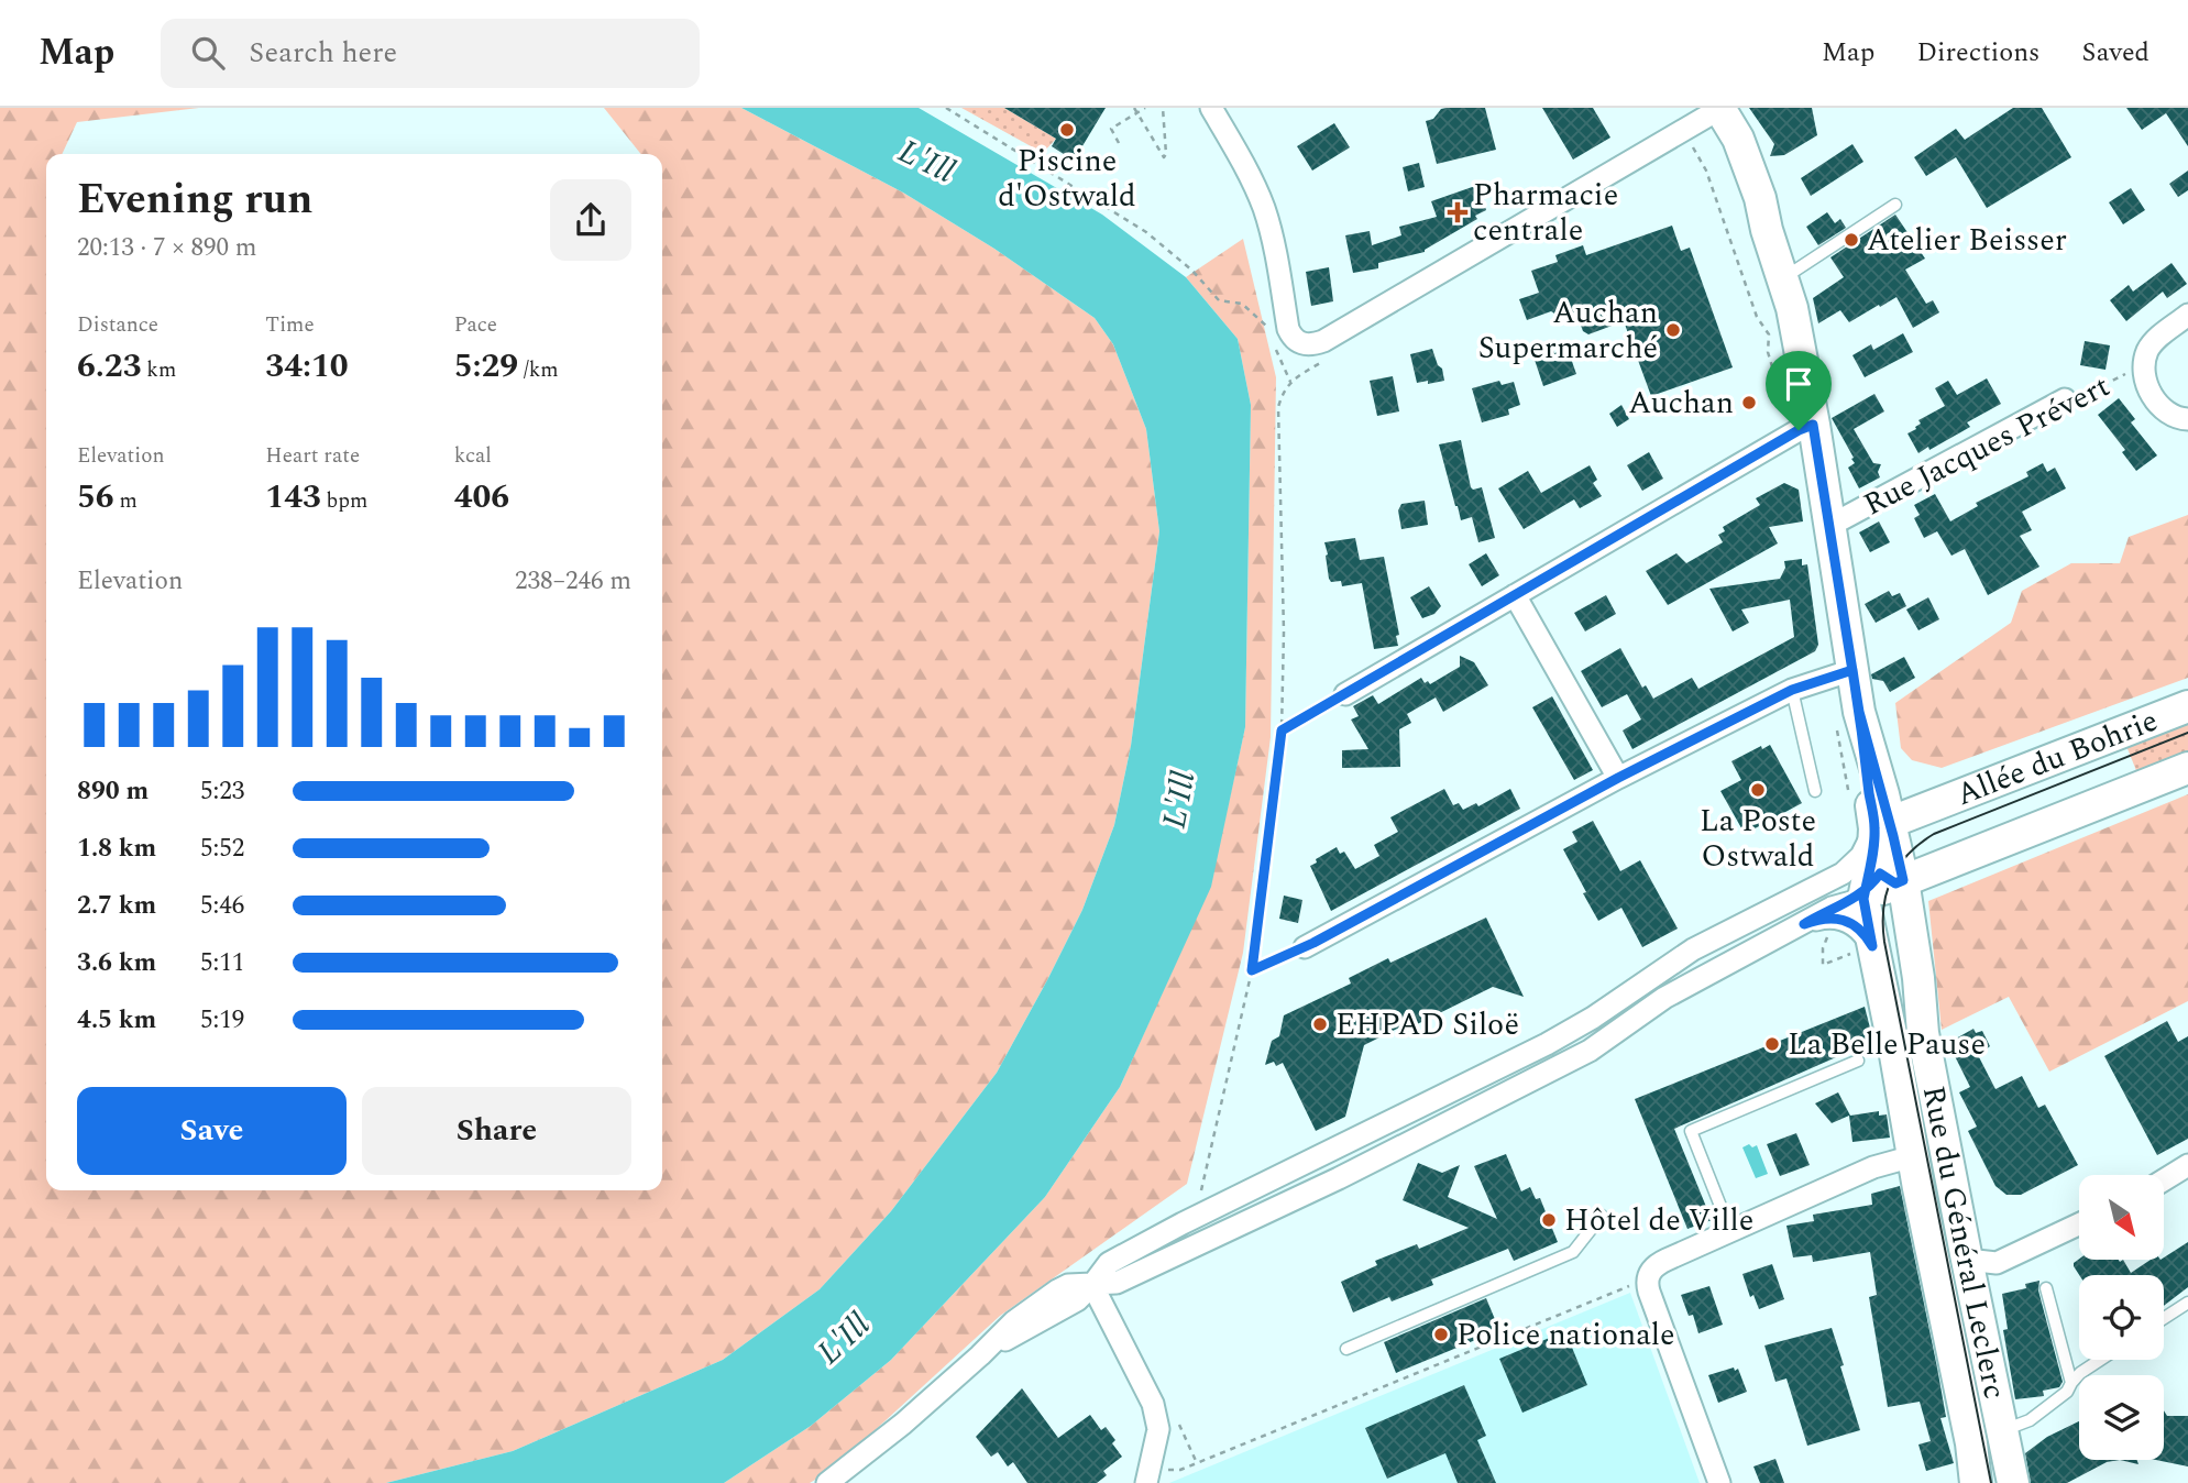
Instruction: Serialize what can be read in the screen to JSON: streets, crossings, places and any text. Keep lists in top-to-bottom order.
{
  "streets": {
    "main road": ["Allée du Bohrie", "Rue du Général Leclerc"],
    "street": ["Rue Jacques Prévert"]
  },
  "crossings": [
    ["Rue Jacques Prévert", "Rue du Général Leclerc"],
    ["Allée du Bohrie", "Rue du Général Leclerc"]
  ],
  "water": ["L'Ill"],
  "places": {
    "other": [
      "Piscine d'Ostwald",
      "Atelier Beisser",
      "Auchan Supermarché",
      "Auchan",
      "La Poste Ostwald",
      "EHPAD Siloë",
      "La Belle Pause",
      "Hôtel de Ville",
      "Police nationale"
    ],
    "health": ["Pharmacie centrale"]
  },
  "north": "bottom right",
  "page": {
    "header": "Map",
    "search": "Search here",
    "nav": ["Map", "Directions", "Saved"],
    "heading": ["Evening run", "20:13 · 7 × 890 m"],
    "stats": [
      ["Distance", "6.23 km"],
      ["Time", "34:10"],
      ["Pace", "5:29 /km"],
      ["Elevation", "56 m"],
      ["Heart rate", "143 bpm"],
      ["kcal", "406"]
    ],
    "chart": ["Elevation", "238–246 m"],
    "list": [
      {
        "name": "890 m",
        "note": "5:23"
      },
      {
        "name": "1.8 km",
        "note": "5:52"
      },
      {
        "name": "2.7 km",
        "note": "5:46"
      },
      {
        "name": "3.6 km",
        "note": "5:11"
      },
      {
        "name": "4.5 km",
        "note": "5:19"
      }
    ],
    "buttons": ["Save", "Share"]
  }
}
